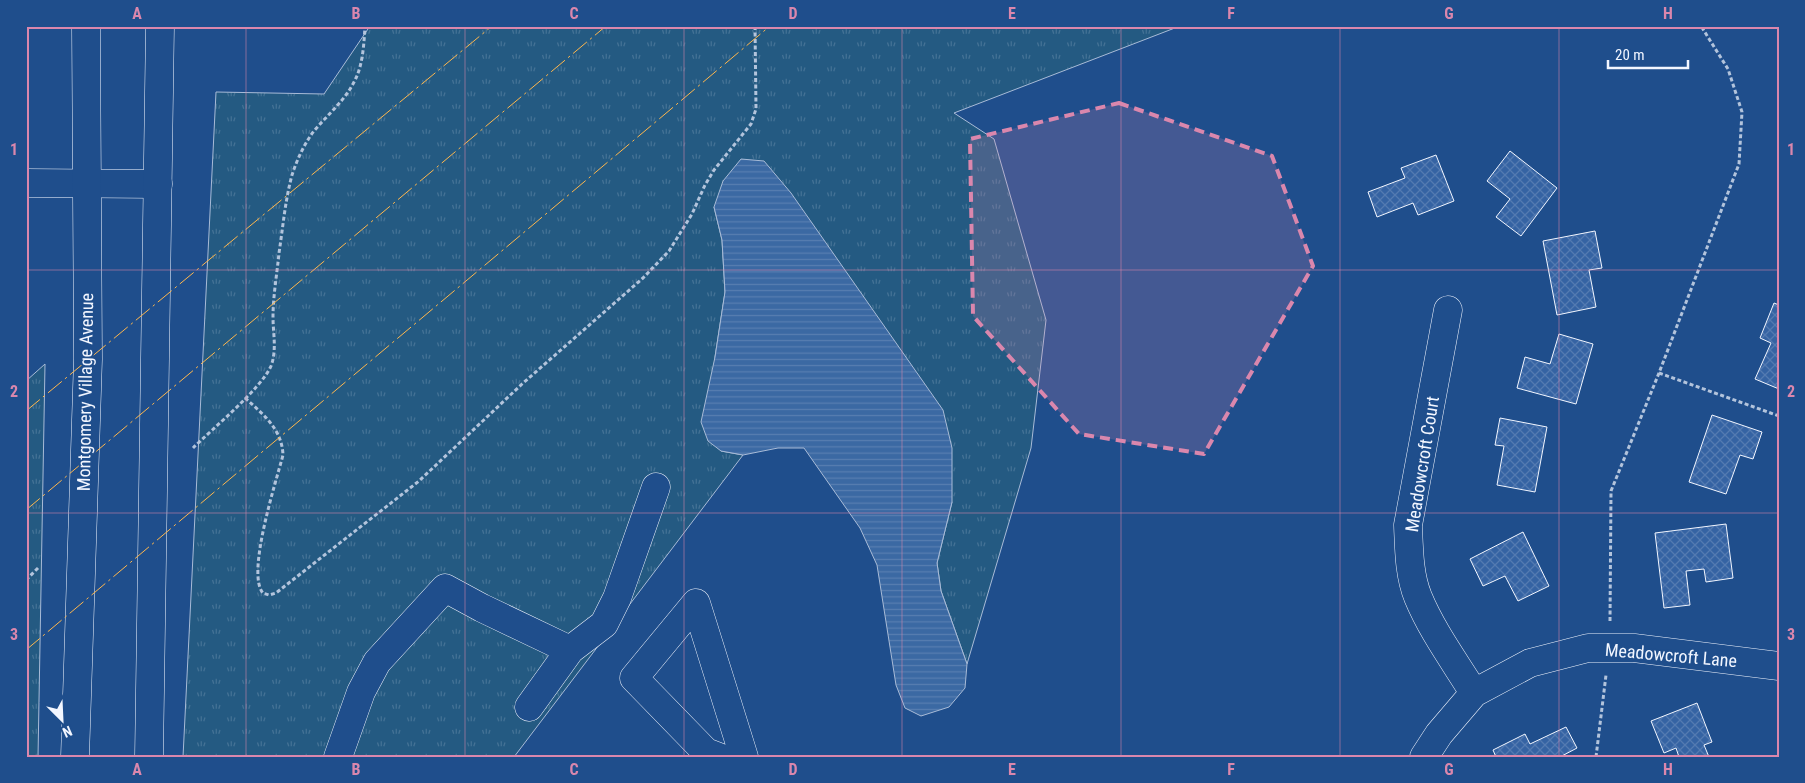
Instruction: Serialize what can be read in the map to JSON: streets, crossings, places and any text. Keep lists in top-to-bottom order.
{
  "streets": {
    "street": ["Montgomery Village Avenue", "Meadowcroft Court", "Meadowcroft Lane"]
  },
  "crossings": [
    ["Meadowcroft Court", "Meadowcroft Lane"]
  ],
  "scale_bar": "20 m",
  "north": "bottom right",
  "grid": {
    "columns": [
      "A",
      "B",
      "C",
      "D",
      "E",
      "F",
      "G",
      "H"
    ],
    "rows": ["1", "2", "3"]
  }
}
